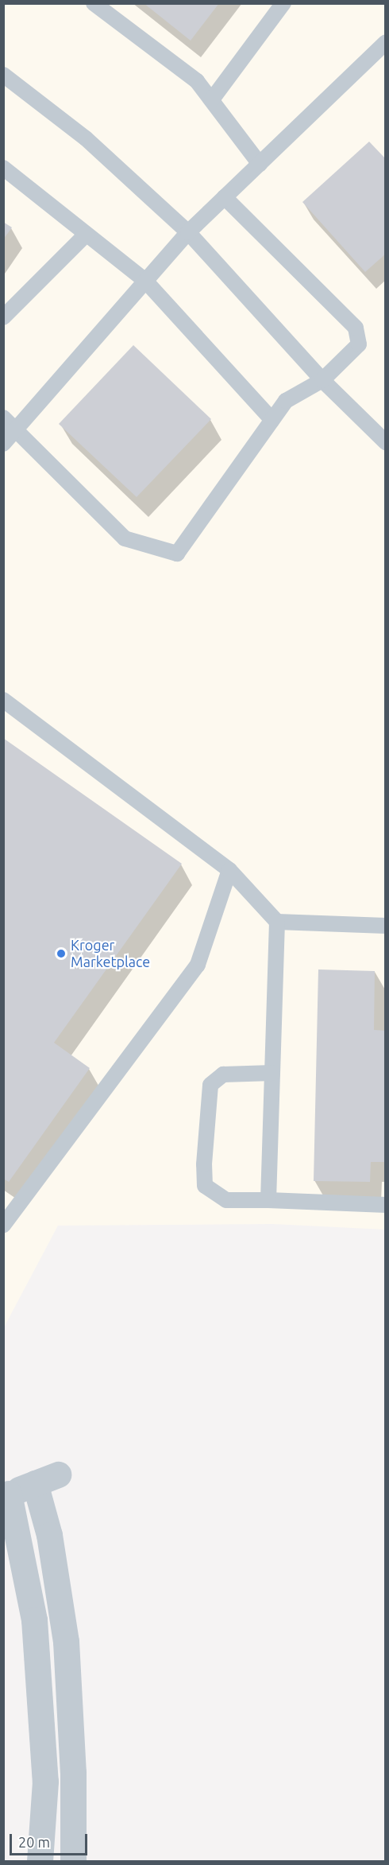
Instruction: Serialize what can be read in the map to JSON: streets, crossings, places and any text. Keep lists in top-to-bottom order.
{
  "places": ["Kroger Marketplace"],
  "scale_bar": "20 m"
}
